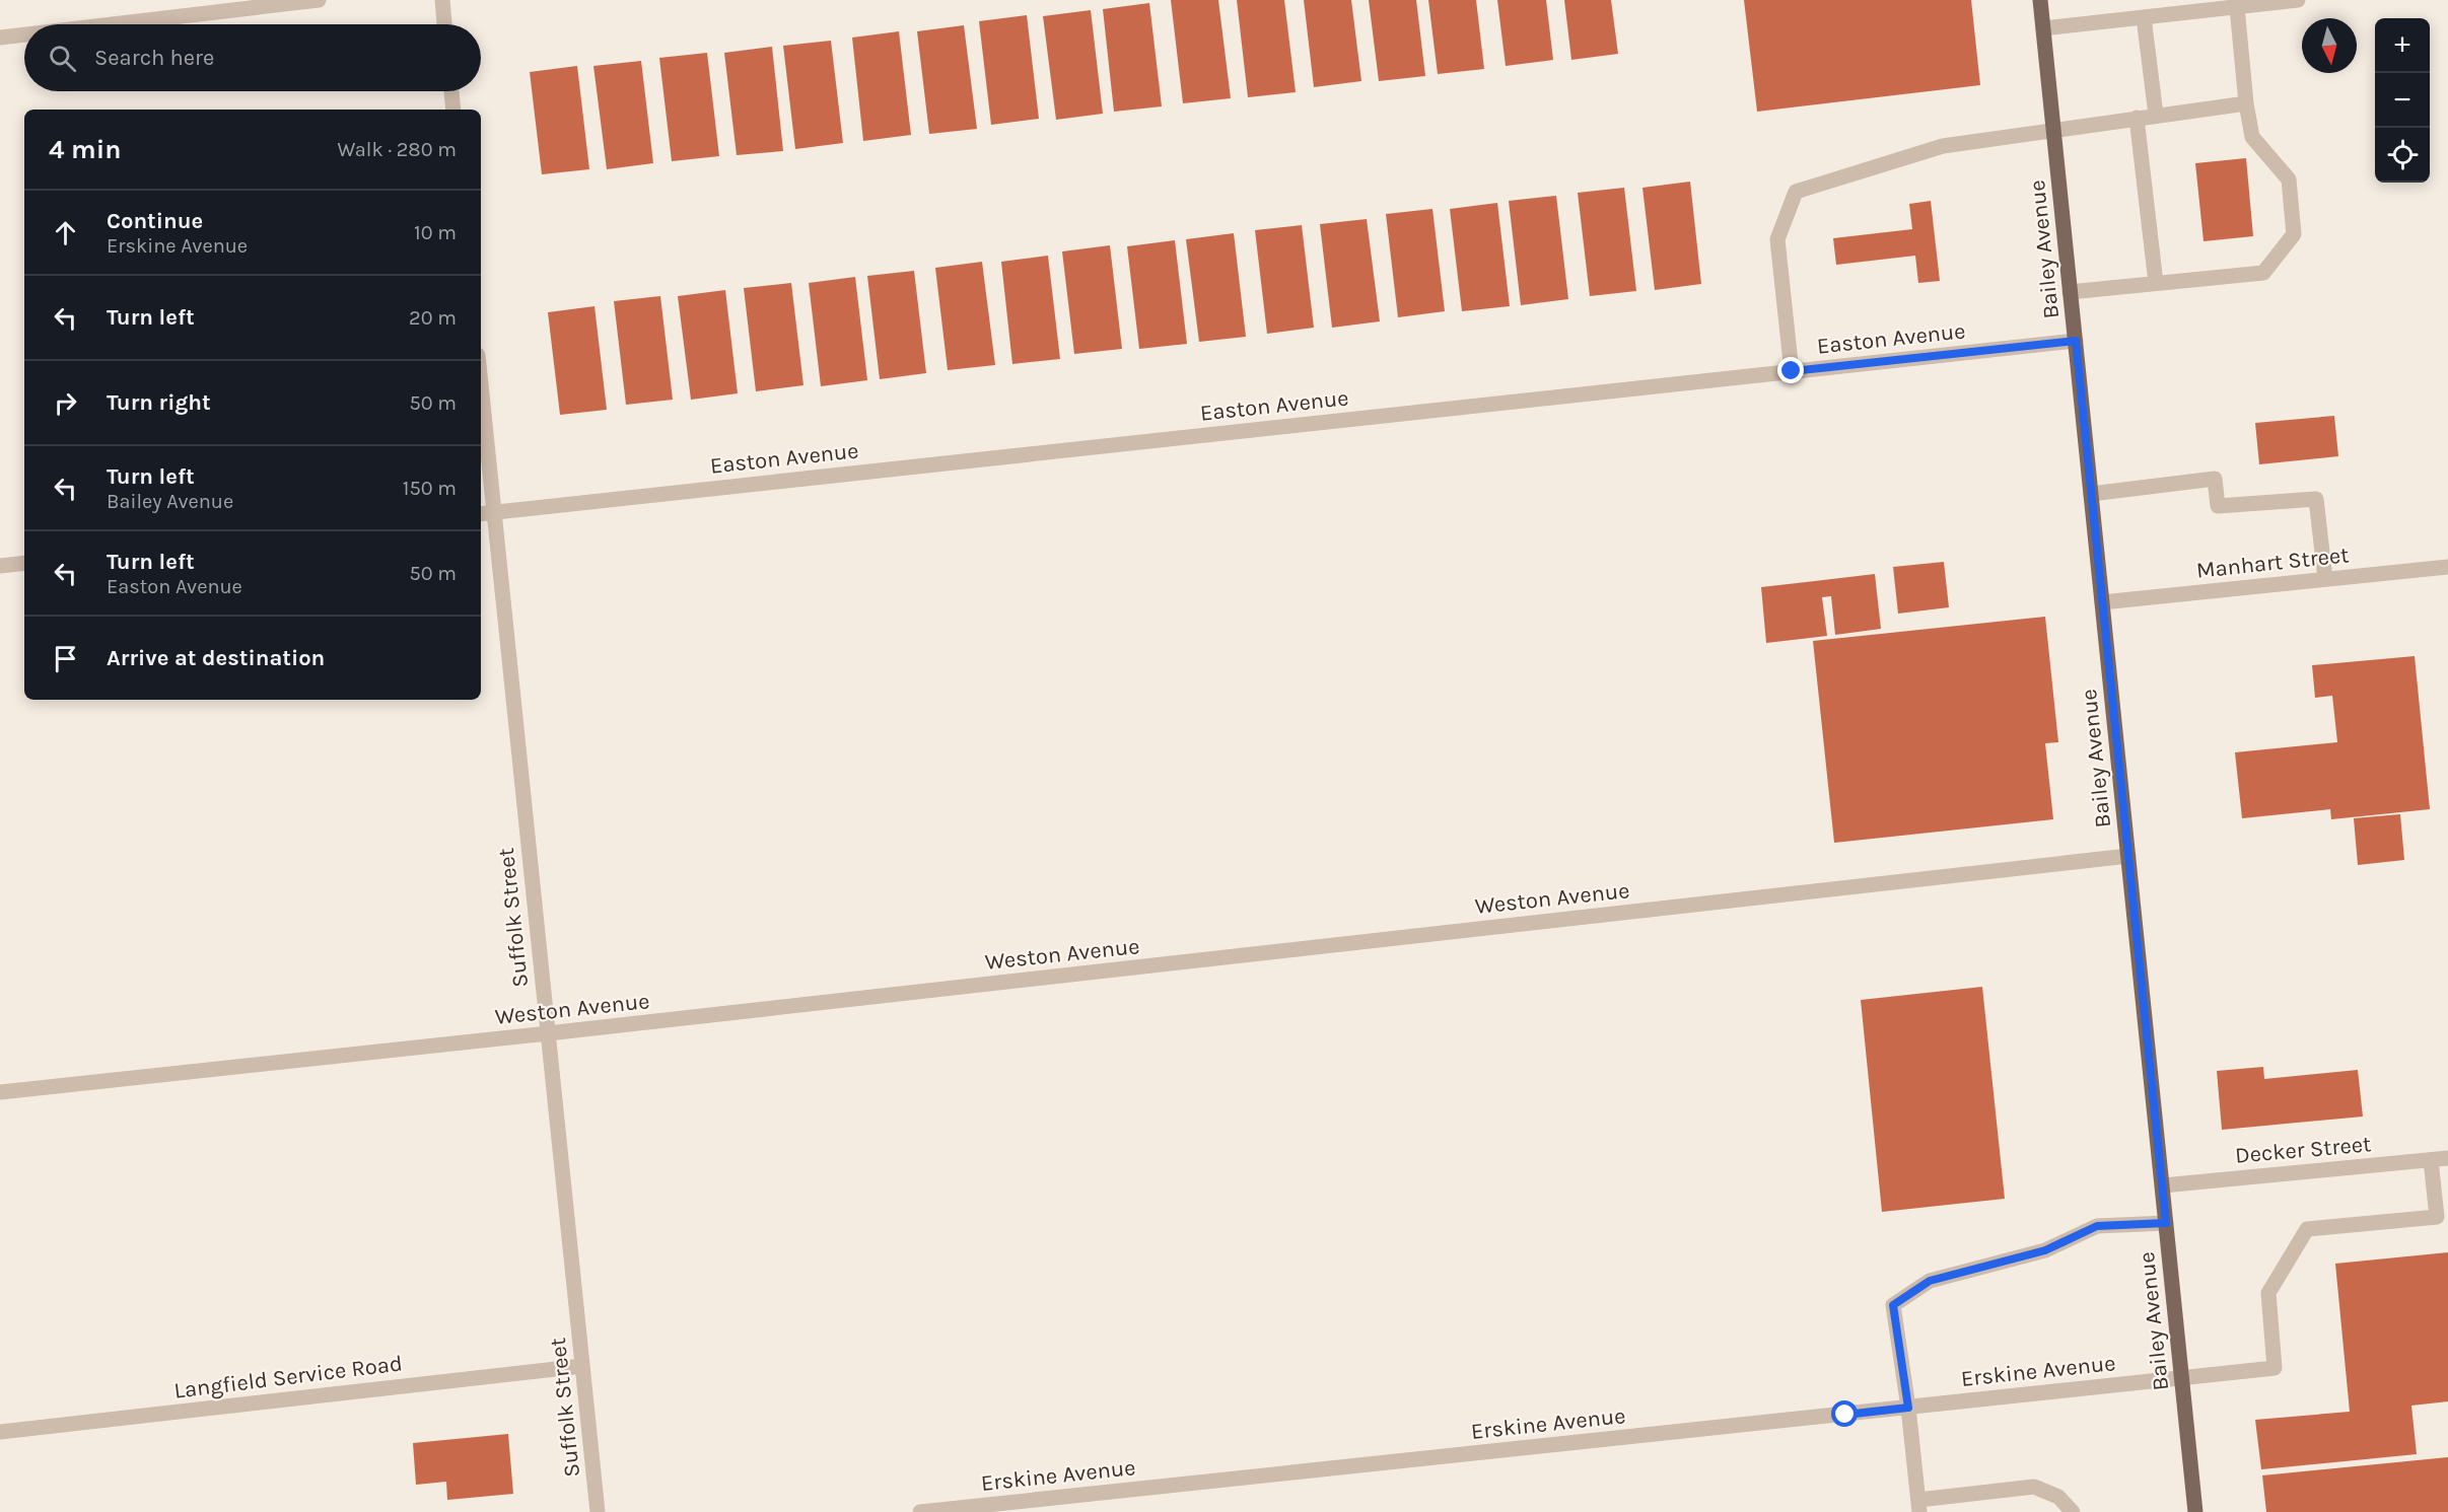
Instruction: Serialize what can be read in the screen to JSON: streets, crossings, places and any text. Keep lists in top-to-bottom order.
{
  "streets": {
    "main road": ["Bailey Avenue"],
    "street": [
      "Easton Avenue",
      "Manhart Street",
      "Weston Avenue",
      "Suffolk Street",
      "Decker Street",
      "Erskine Avenue",
      "Langfield Service Road"
    ]
  },
  "crossings": [
    ["Bailey Avenue", "Easton Avenue"],
    ["Bailey Avenue", "Manhart Street"],
    ["Bailey Avenue", "Weston Avenue"],
    ["Bailey Avenue", "Decker Street"],
    ["Bailey Avenue", "Erskine Avenue"],
    ["Easton Avenue", "Suffolk Street"],
    ["Weston Avenue", "Suffolk Street"],
    ["Suffolk Street", "Langfield Service Road"],
    ["Decker Street", "Erskine Avenue"]
  ],
  "north": "bottom",
  "page": {
    "map_buttons": ["+", "−"],
    "search": "Search here",
    "heading": ["4 min", "Walk · 280 m"],
    "list": [
      ["Continue", "Erskine Avenue", "10 m"],
      ["Turn left", "20 m"],
      ["Turn right", "50 m"],
      ["Turn left", "Bailey Avenue", "150 m"],
      ["Turn left", "Easton Avenue", "50 m"],
      "Arrive at destination"
    ]
  }
}
